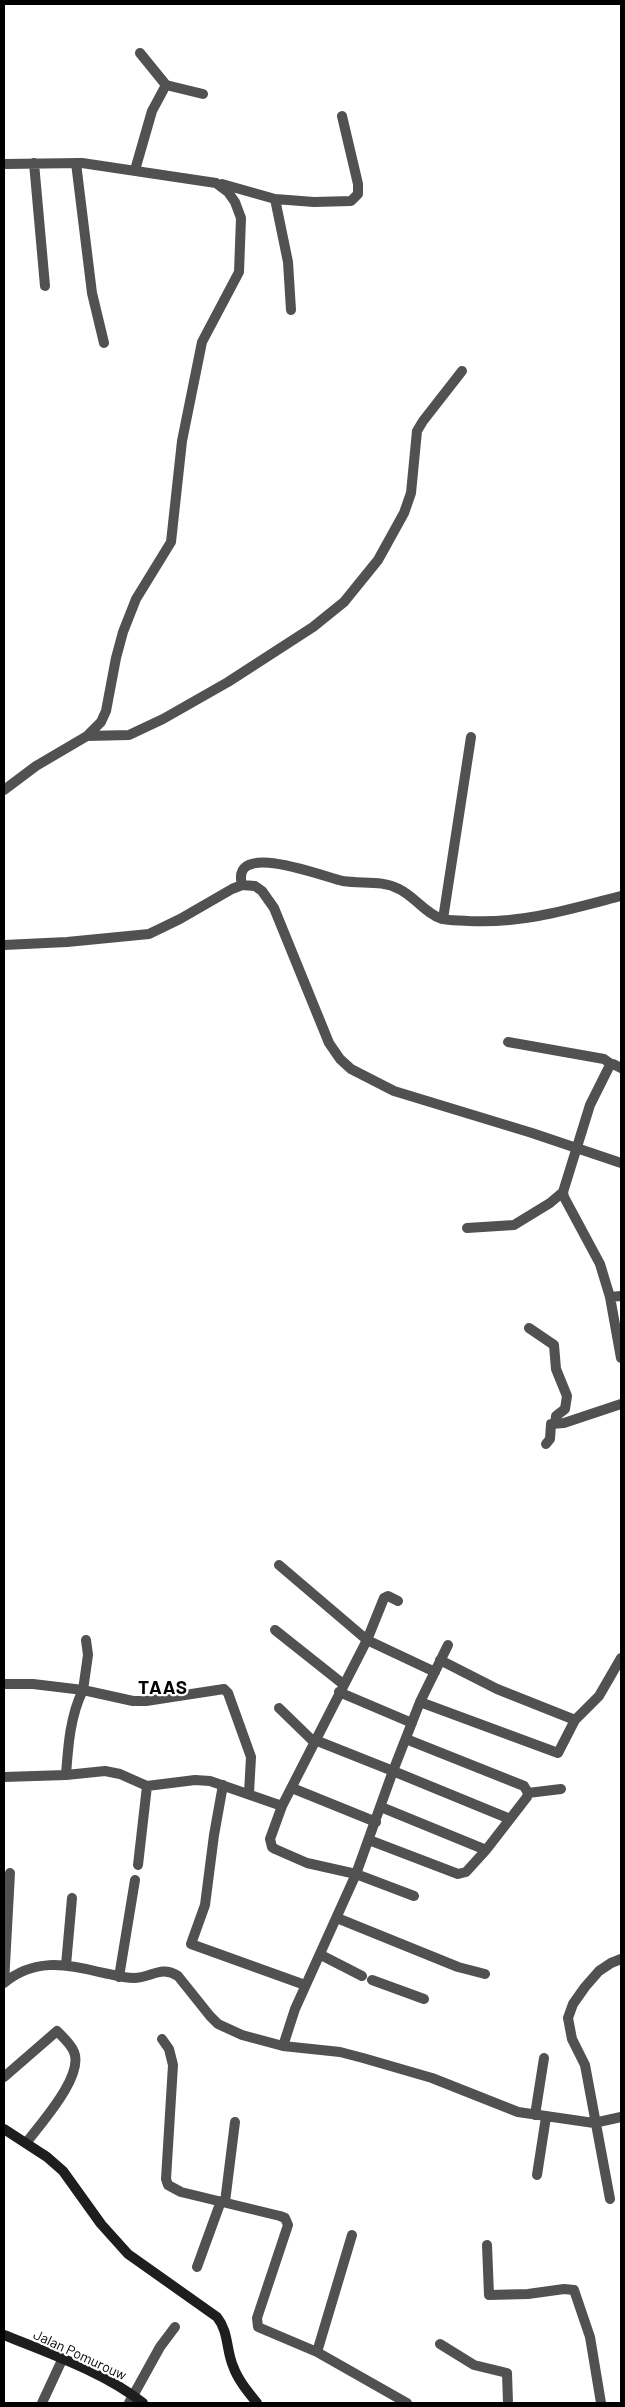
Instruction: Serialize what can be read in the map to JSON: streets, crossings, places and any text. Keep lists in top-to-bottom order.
{
  "streets": {
    "street": ["Jalan Pomurouw"]
  },
  "districts": ["TAAS"]
}
